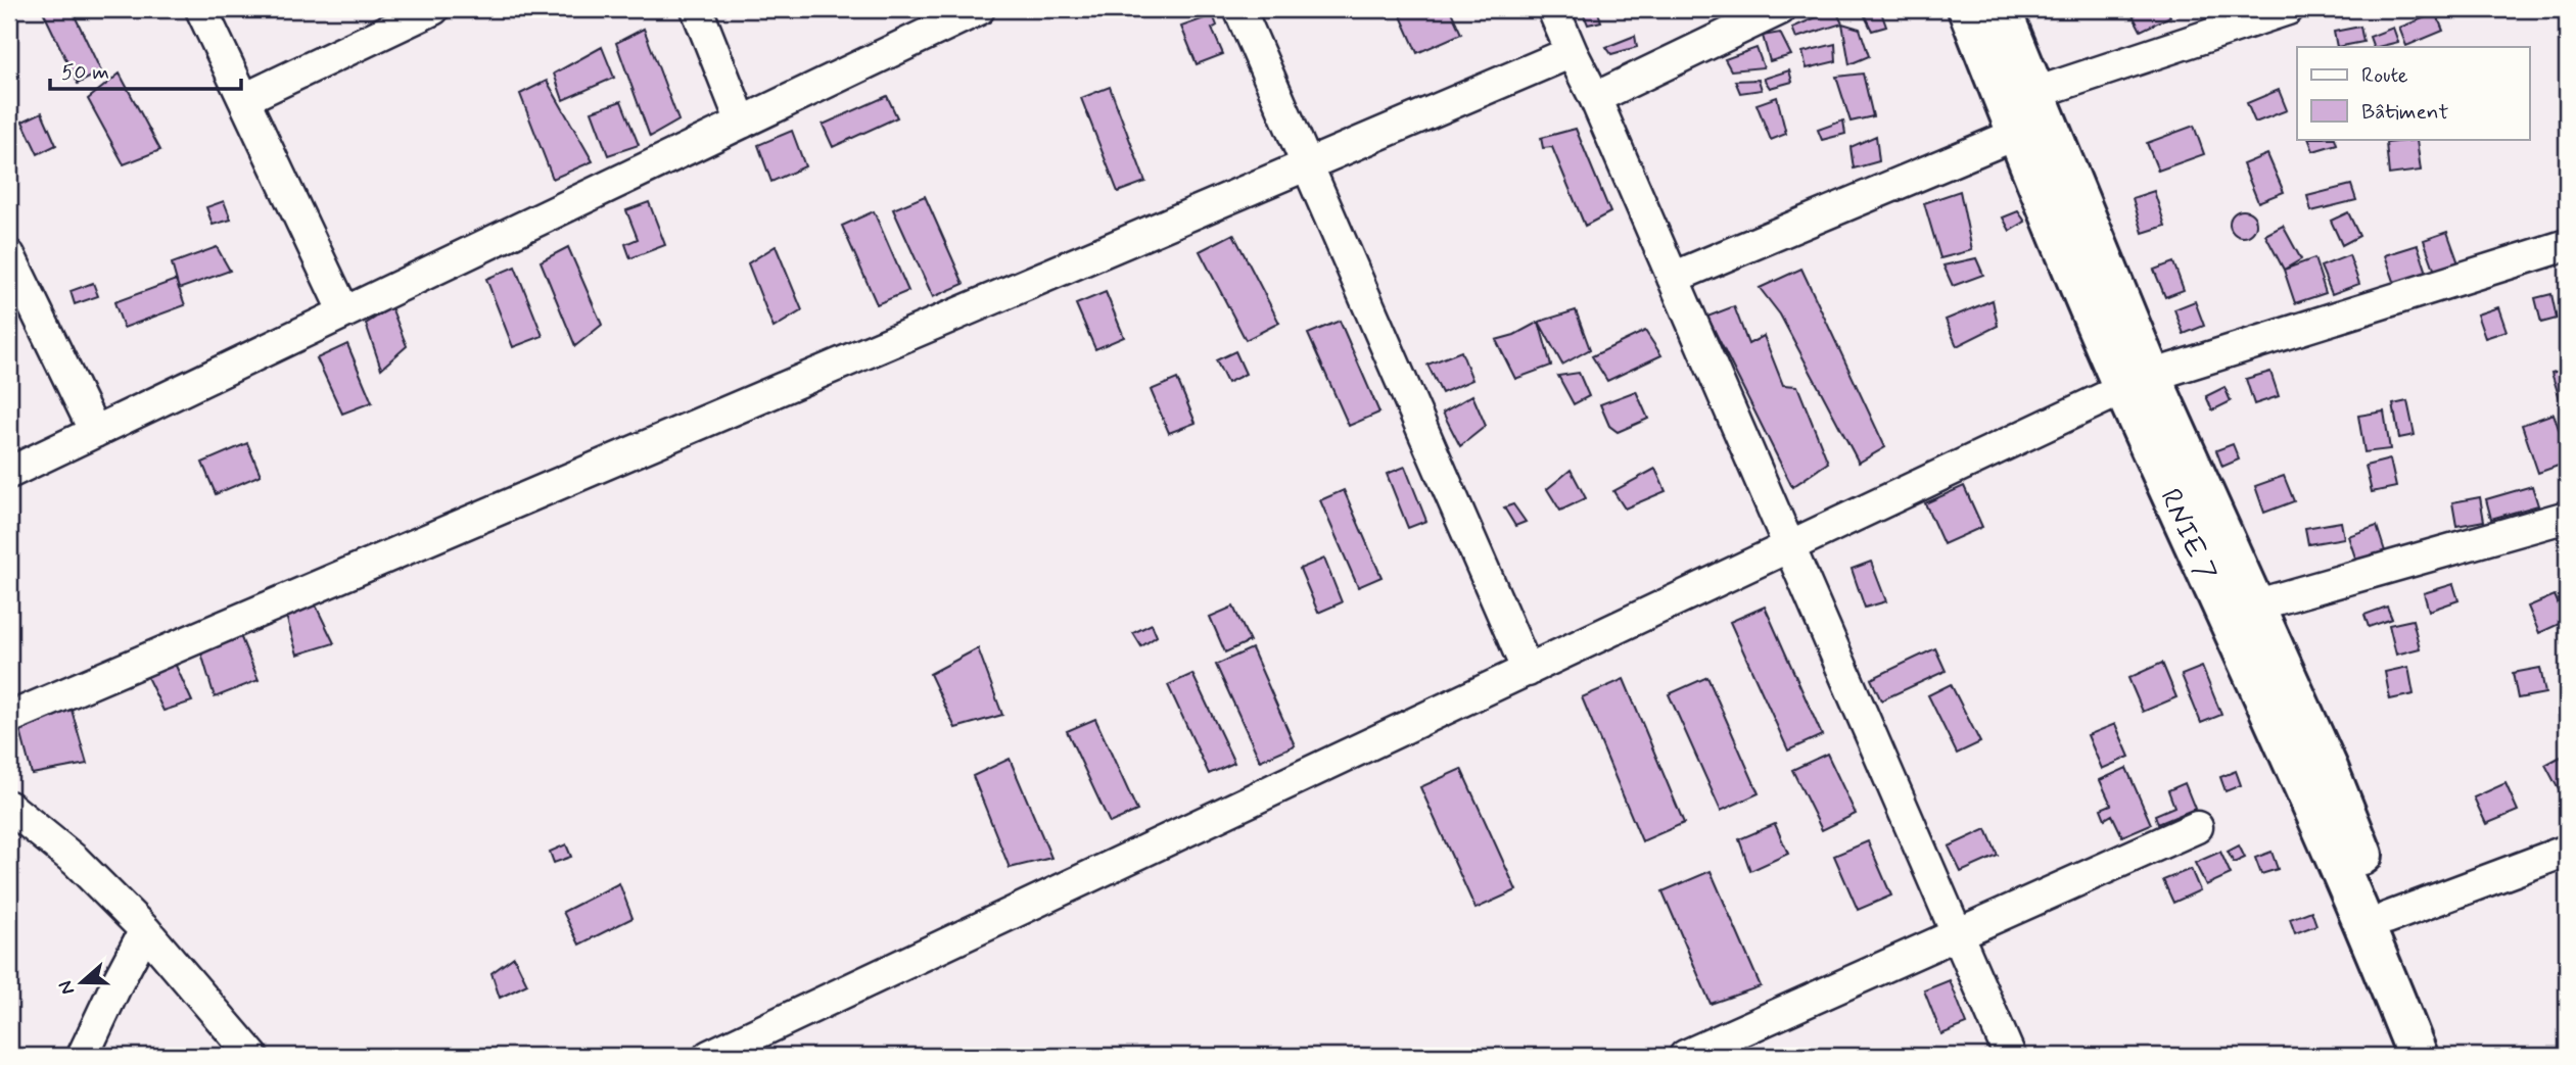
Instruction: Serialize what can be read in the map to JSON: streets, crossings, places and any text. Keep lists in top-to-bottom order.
{
  "streets": {
    "main road": ["RNIE 7"]
  },
  "legend": ["Route", "Bâtiment"],
  "scale_bar": "50 m",
  "north": "left"
}
